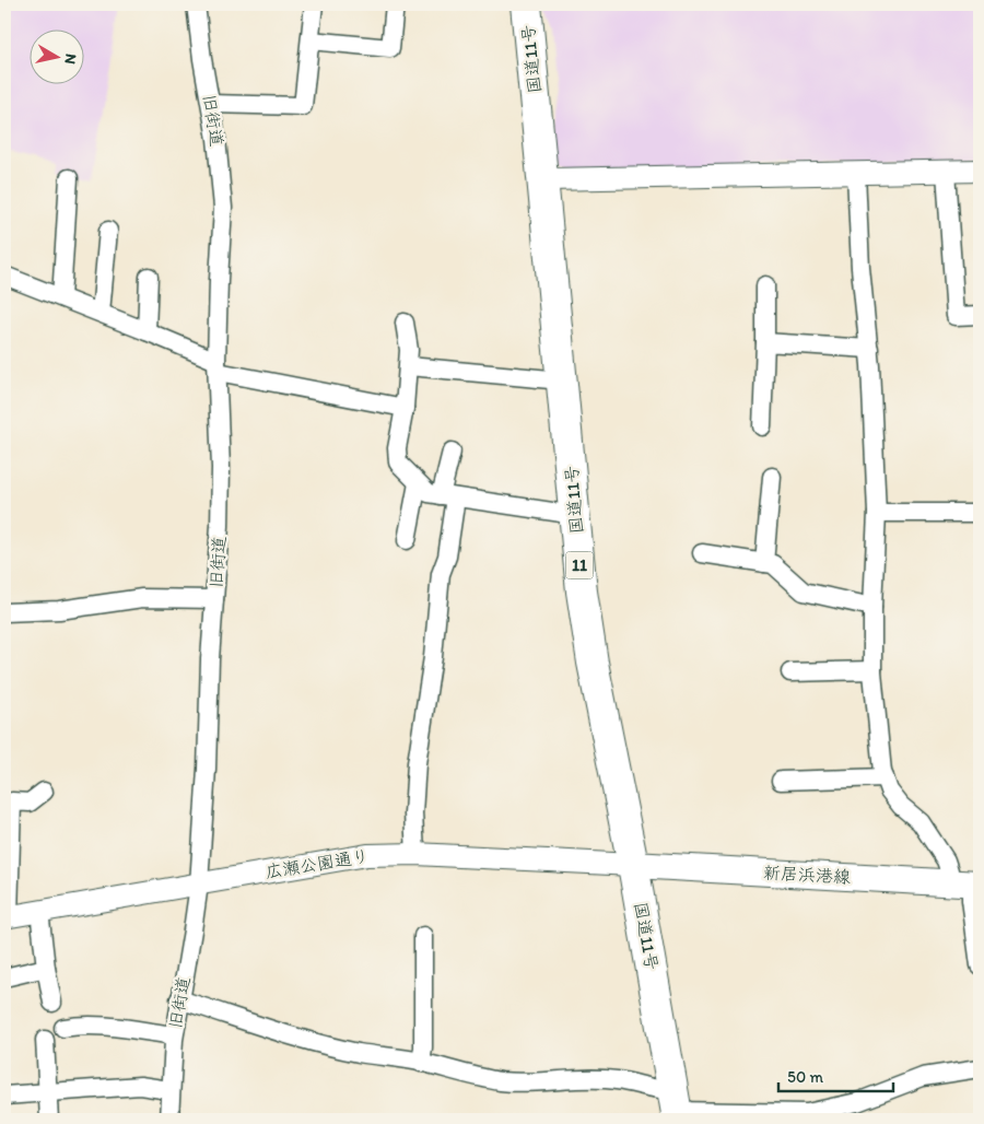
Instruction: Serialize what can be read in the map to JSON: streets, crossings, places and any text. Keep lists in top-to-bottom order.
{
  "streets": {
    "highway": ["国道11号", "11"],
    "main road": ["新居浜港線"],
    "street": ["旧街道", "広瀬公園通り"]
  },
  "crossings": [
    ["国道11号", "広瀬公園通り"],
    ["国道11号", "新居浜港線"],
    ["旧街道", "広瀬公園通り"],
    ["広瀬公園通り", "新居浜港線"]
  ],
  "scale_bar": "50 m",
  "north": "right"
}
